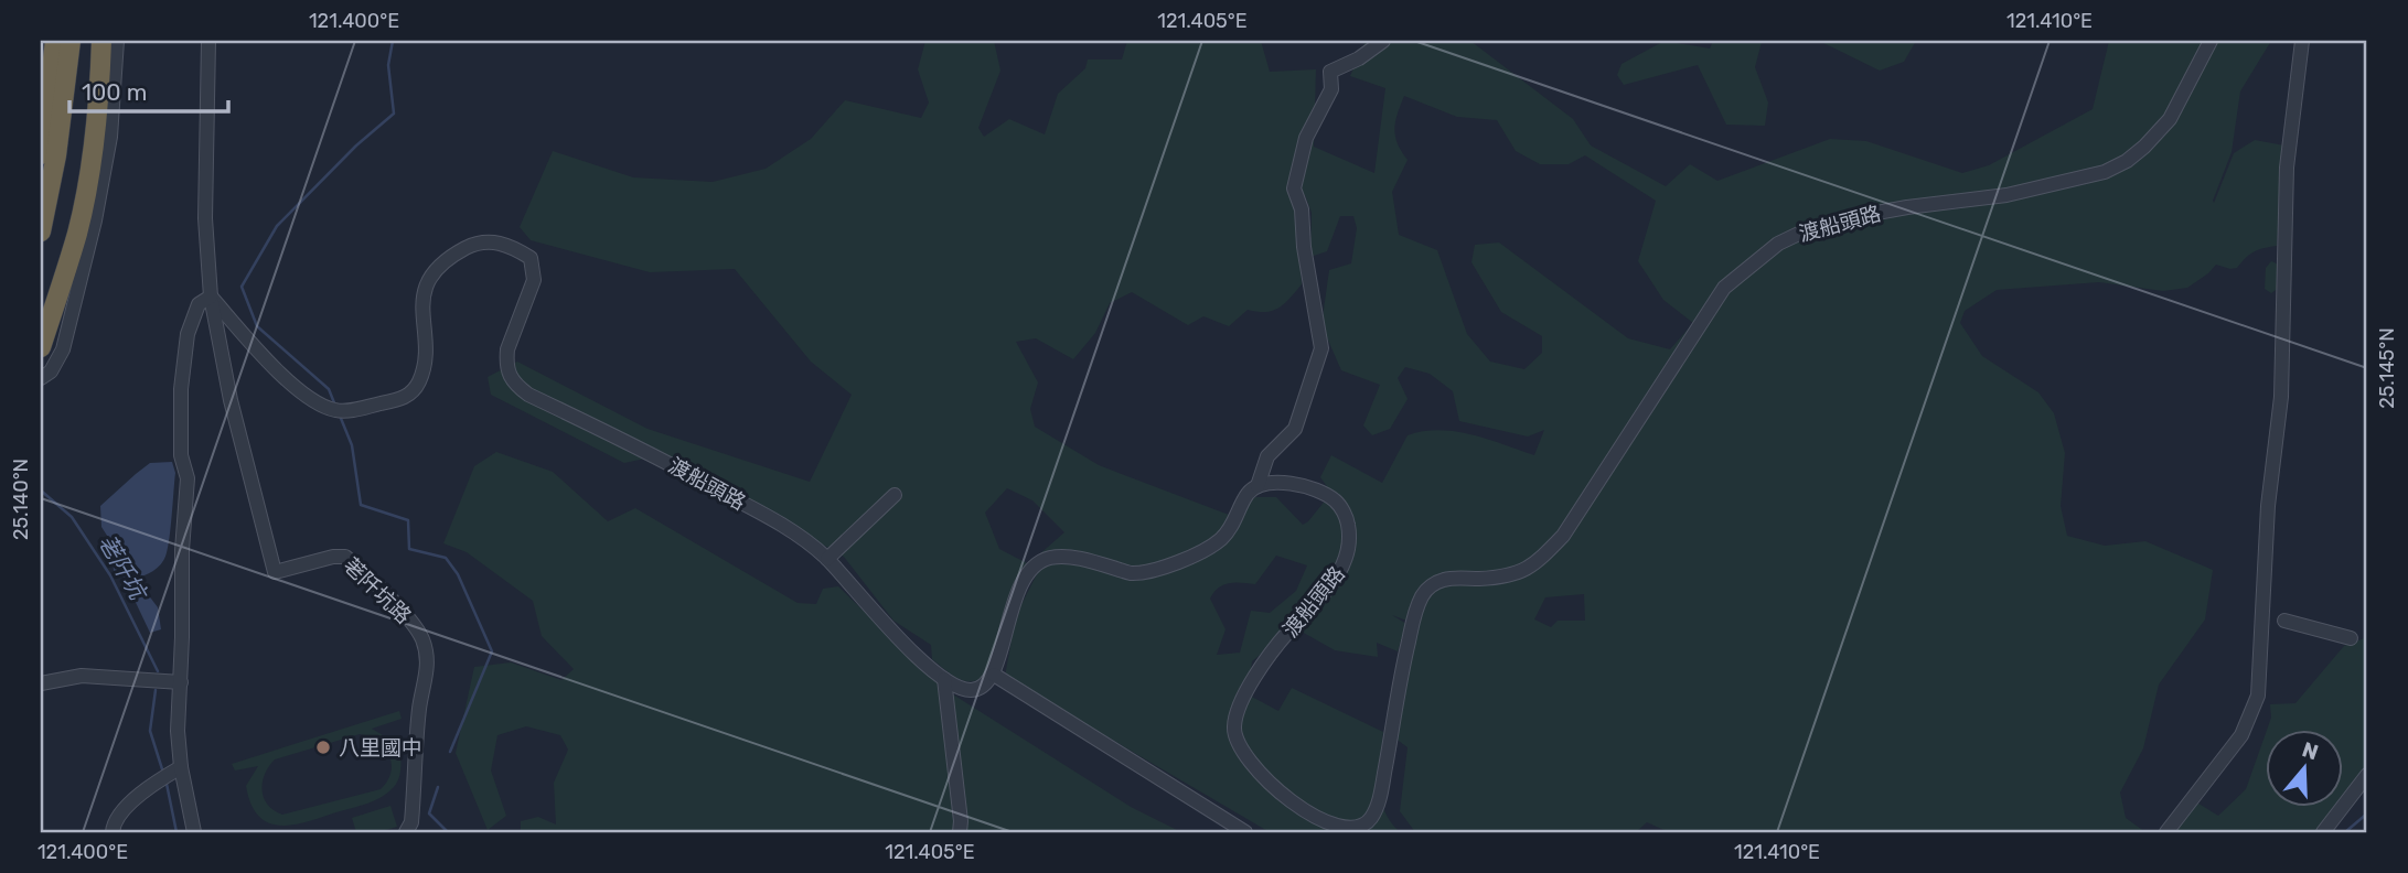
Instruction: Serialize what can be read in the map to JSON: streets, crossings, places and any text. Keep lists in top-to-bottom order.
{
  "streets": {
    "street": ["渡船頭路", "荖阡坑路"]
  },
  "crossings": [
    ["渡船頭路", "荖阡坑路"]
  ],
  "water": ["荖阡坑"],
  "places": ["八里國中"],
  "scale_bar": "100 m",
  "north": "top",
  "coordinates": [
    "121.400°E",
    "121.405°E",
    "121.410°E",
    "25.145°N",
    "25.140°N"
  ]
}
